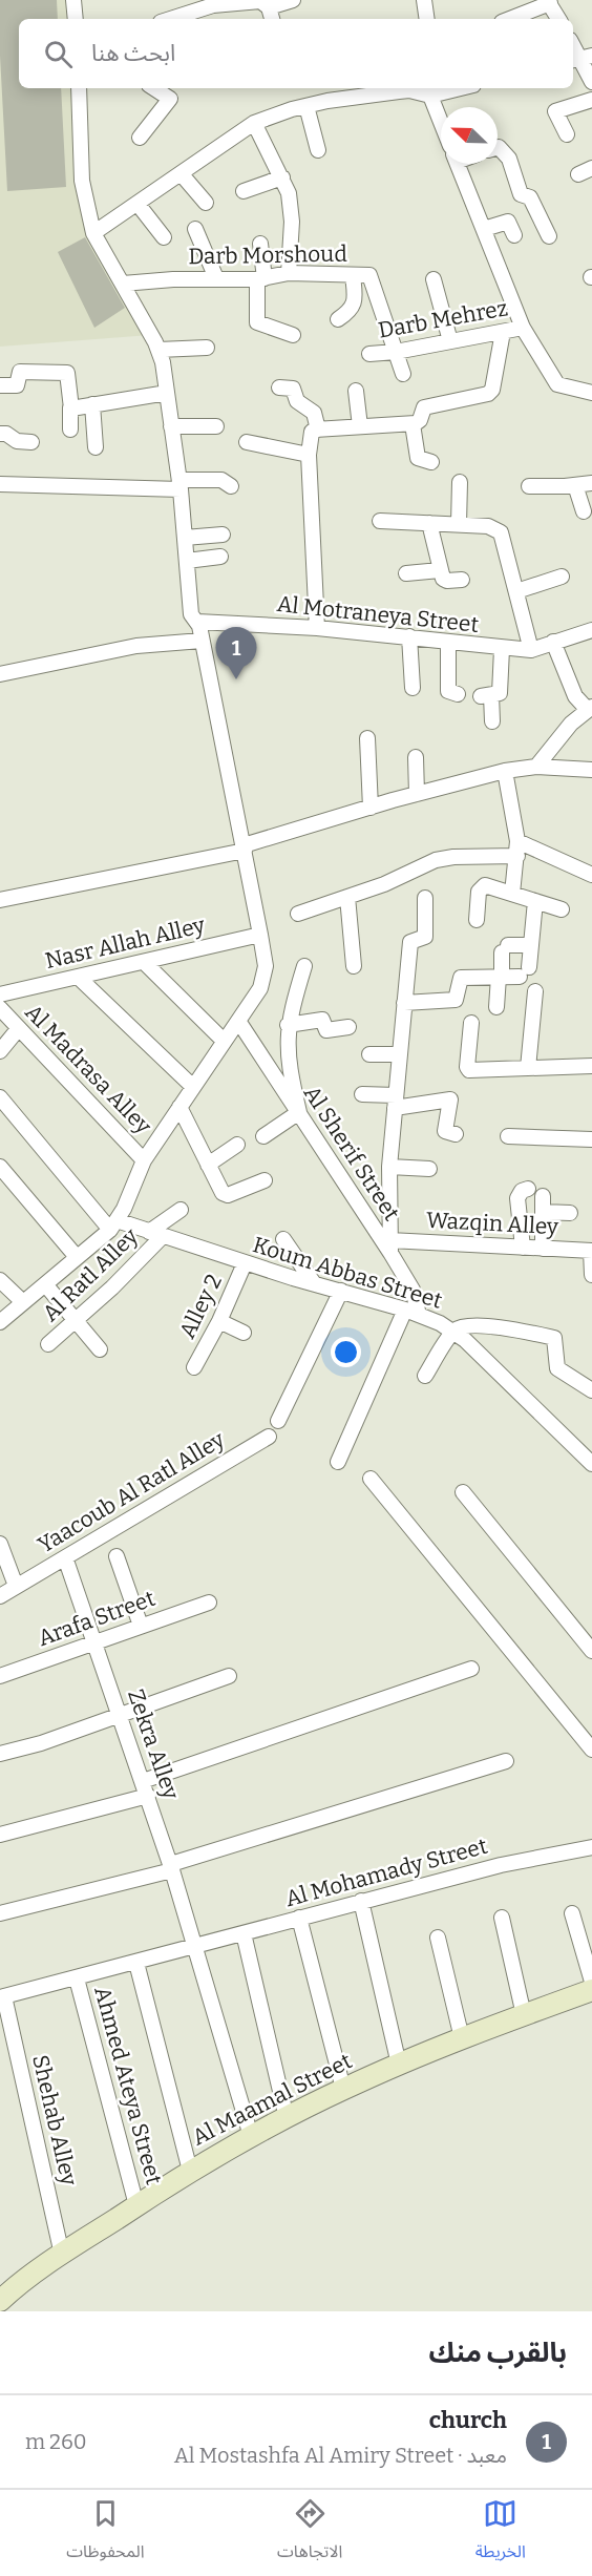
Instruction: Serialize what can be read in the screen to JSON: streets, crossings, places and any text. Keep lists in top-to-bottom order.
{
  "streets": {
    "street": [
      "Darb Morshoud",
      "Darb Mehrez",
      "Al Motraneya Street",
      "Nasr Allah Alley",
      "Al Madrasa Alley",
      "Al Sherif Street",
      "Wazqin Alley",
      "Koum Abbas Street",
      "Al Ratl Alley",
      "Alley 2",
      "Yaacoub Al Ratl Alley",
      "Arafa Street",
      "Zekra Alley",
      "Al Mohamady Street",
      "Ahmed Ateya Street",
      "Al Maamal Street",
      "Shehab Alley"
    ]
  },
  "crossings": [
    ["Darb Morshoud", "Darb Mehrez"],
    ["Al Sherif Street", "Wazqin Alley"],
    ["Al Sherif Street", "Koum Abbas Street"],
    ["Koum Abbas Street", "Al Ratl Alley"],
    ["Koum Abbas Street", "Alley 2"],
    ["Yaacoub Al Ratl Alley", "Zekra Alley"],
    ["Arafa Street", "Zekra Alley"],
    ["Zekra Alley", "Al Mohamady Street"],
    ["Zekra Alley", "Al Maamal Street"],
    ["Al Mohamady Street", "Ahmed Ateya Street"],
    ["Al Mohamady Street", "Shehab Alley"],
    ["Ahmed Ateya Street", "Al Maamal Street"],
    ["Al Maamal Street", "Shehab Alley"]
  ],
  "north": "top left",
  "page": {
    "search": "ابحث هنا",
    "pins": "1",
    "heading": "بالقرب منك",
    "list": [
      {
        "mark": "1",
        "name": "church",
        "note": "معبد · Al Mostashfa Al Amiry Street",
        "value": "260 m"
      }
    ],
    "nav": ["الخريطة", "الاتجاهات", "المحفوظات"]
  }
}
